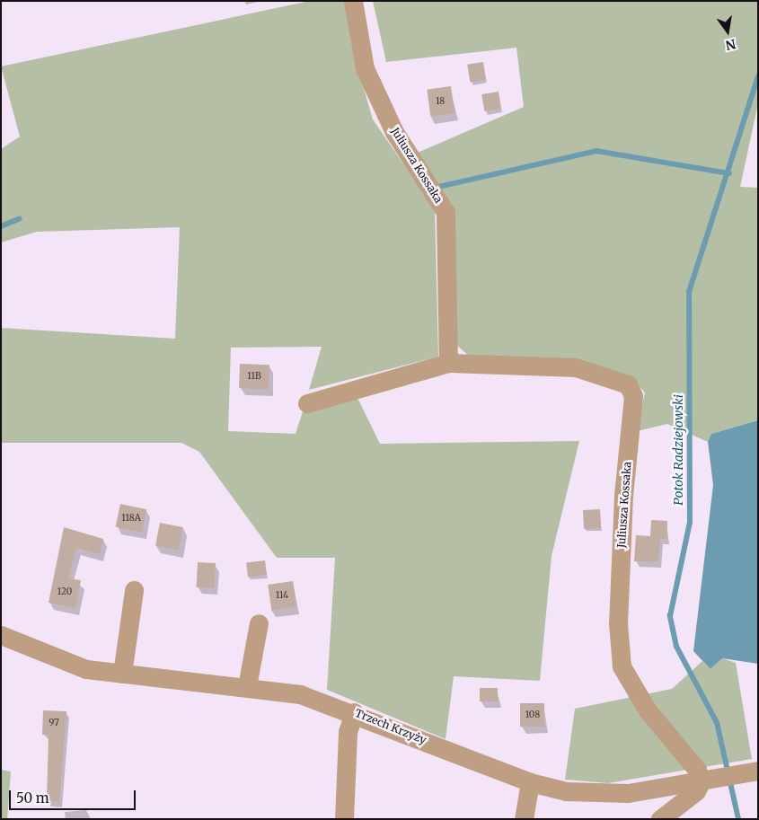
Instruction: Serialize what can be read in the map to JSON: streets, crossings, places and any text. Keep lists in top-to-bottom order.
{
  "streets": {
    "street": ["Juliusza Kossaka", "Trzech Krzyży"]
  },
  "crossings": [
    ["Juliusza Kossaka", "Trzech Krzyży"]
  ],
  "water": ["Potok Radziejowski"],
  "house_numbers": [
    "18",
    "11B",
    "118A",
    "120",
    "114",
    "108",
    "97"
  ],
  "scale_bar": "50 m",
  "north": "bottom"
}
